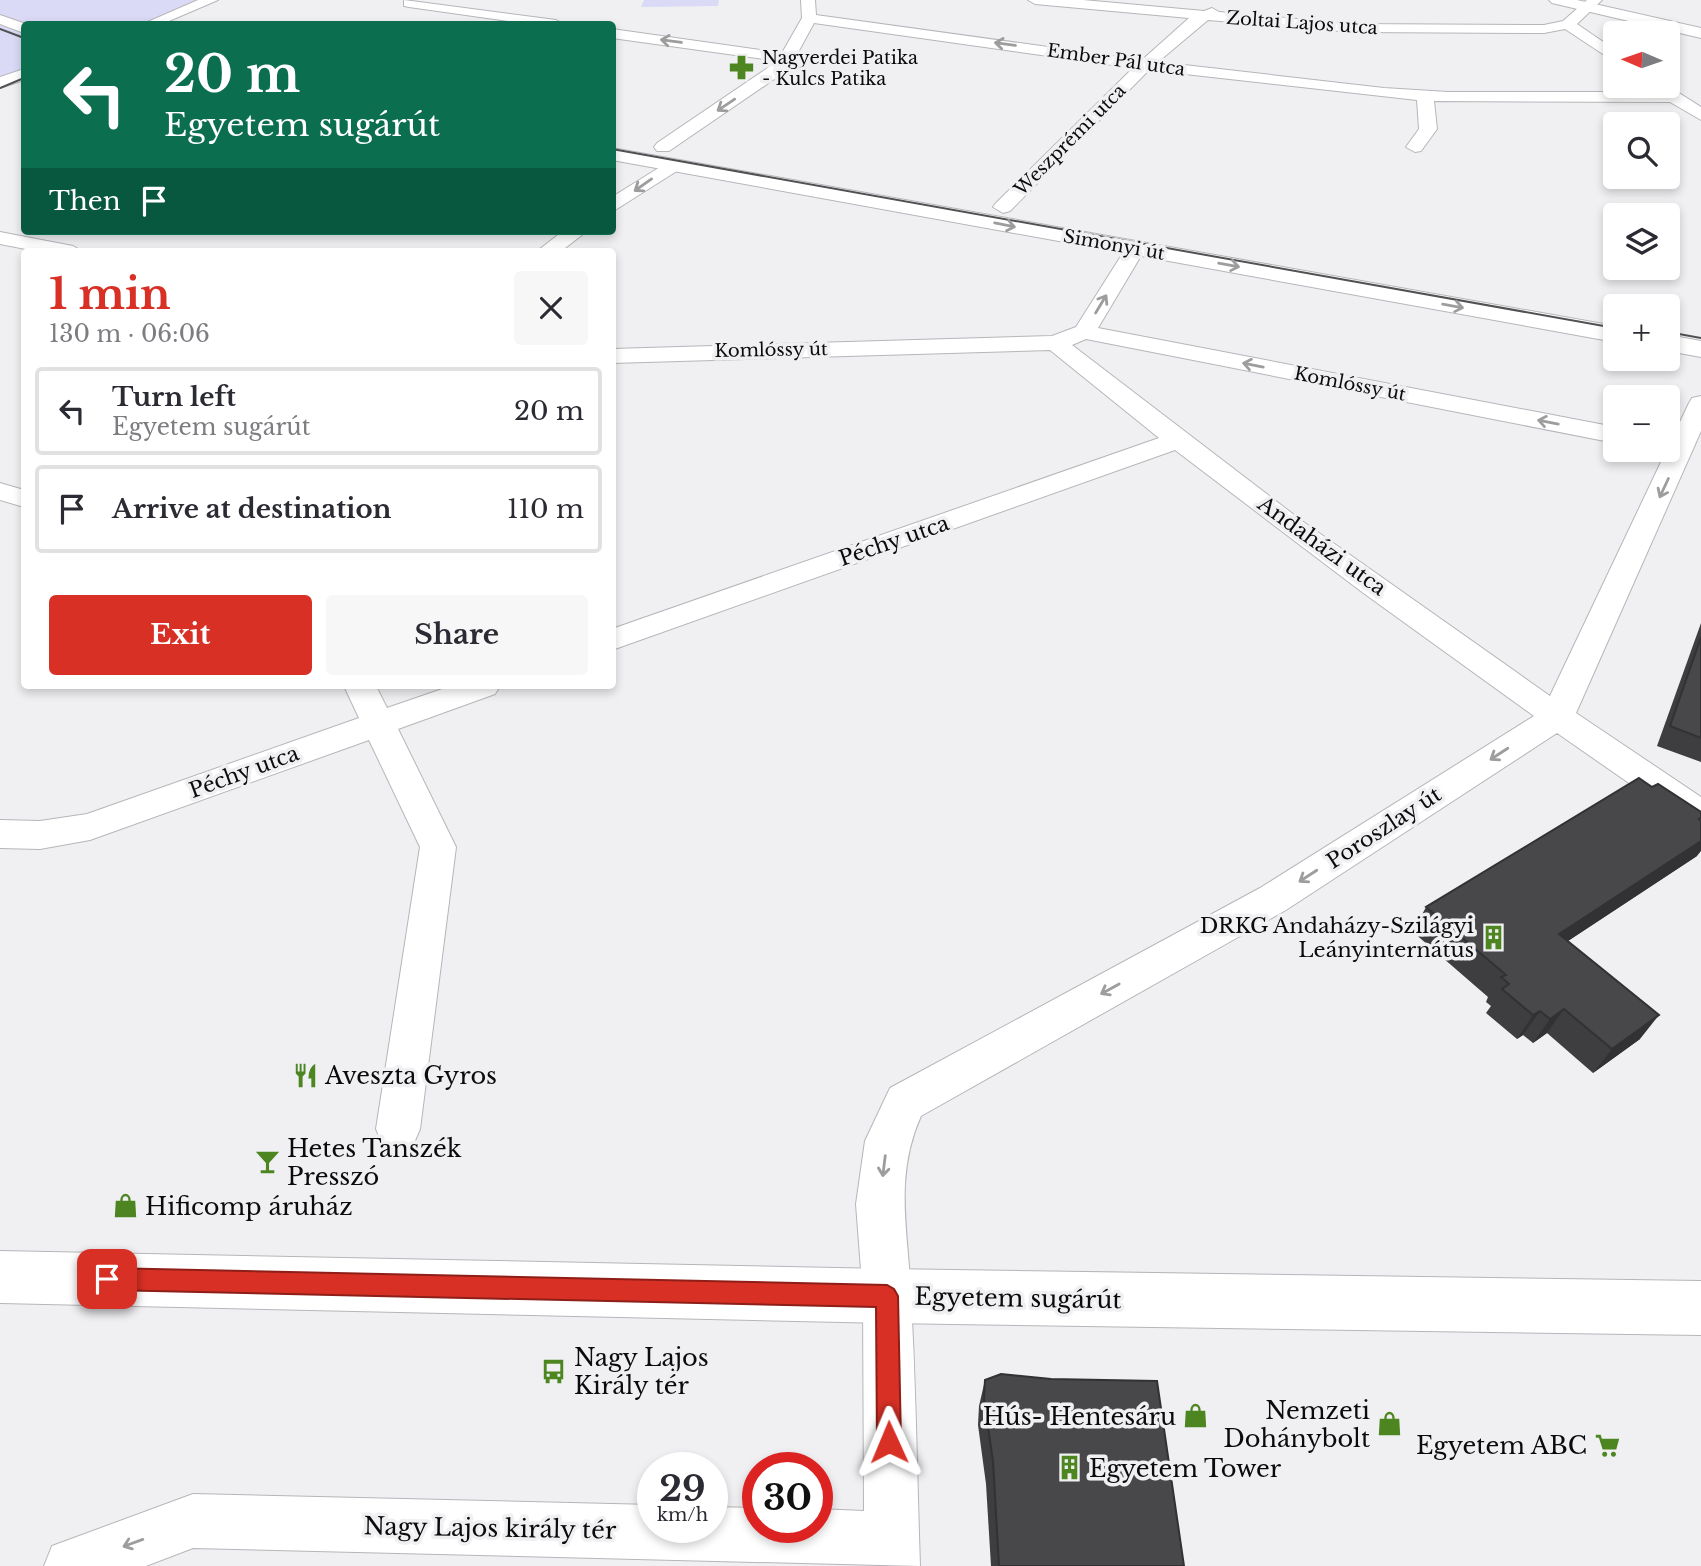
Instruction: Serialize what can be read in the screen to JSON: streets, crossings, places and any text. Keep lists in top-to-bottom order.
{
  "streets": {
    "street": [
      "Zoltai Lajos utca",
      "Ember Pál utca",
      "Weszprémi utca",
      "Simonyi út",
      "Komlóssy út",
      "Péchy utca",
      "Andaházi utca",
      "Poroszlay út",
      "Egyetem sugárút",
      "Nagy Lajos király tér"
    ]
  },
  "crossings": [
    ["Zoltai Lajos utca", "Weszprémi utca"],
    ["Ember Pál utca", "Weszprémi utca"],
    ["Weszprémi utca", "Simonyi út"],
    ["Komlóssy út", "Andaházi utca"],
    ["Péchy utca", "Andaházi utca"],
    ["Andaházi utca", "Poroszlay út"],
    ["Poroszlay út", "Nagy Lajos király tér"],
    ["Egyetem sugárút", "Nagy Lajos király tér"]
  ],
  "one_way": [
    "Ember Pál utca",
    "Komlóssy út",
    "Poroszlay út",
    "Nagy Lajos király tér"
  ],
  "places": {
    "pharmacy": ["Nagyerdei Patika - Kulcs Patika"],
    "building": ["DRKG Andaházy-Szilágyi Leányinternátus", "Egyetem Tower"],
    "restaurant": ["Aveszta Gyros"],
    "bar": ["Hetes Tanszék Presszó"],
    "shop": ["Hificomp áruház", "Hús- Hentesáru", "Nemzeti Dohánybolt"],
    "bus stop": ["Nagy Lajos Király tér"],
    "supermarket": ["Egyetem ABC"]
  },
  "north": "left",
  "page": {
    "map_buttons": ["+", "−"],
    "turn": ["20 m", "Egyetem sugárút"],
    "then": "Then",
    "heading": ["1 min", "130 m · 06:06"],
    "list": [
      {
        "name": "Turn left",
        "note": "Egyetem sugárút",
        "value": "20 m"
      },
      {
        "name": "Arrive at destination",
        "value": "110 m"
      }
    ],
    "buttons": ["Exit", "Share"],
    "speed": "29 km/h",
    "limit": "30"
  }
}
